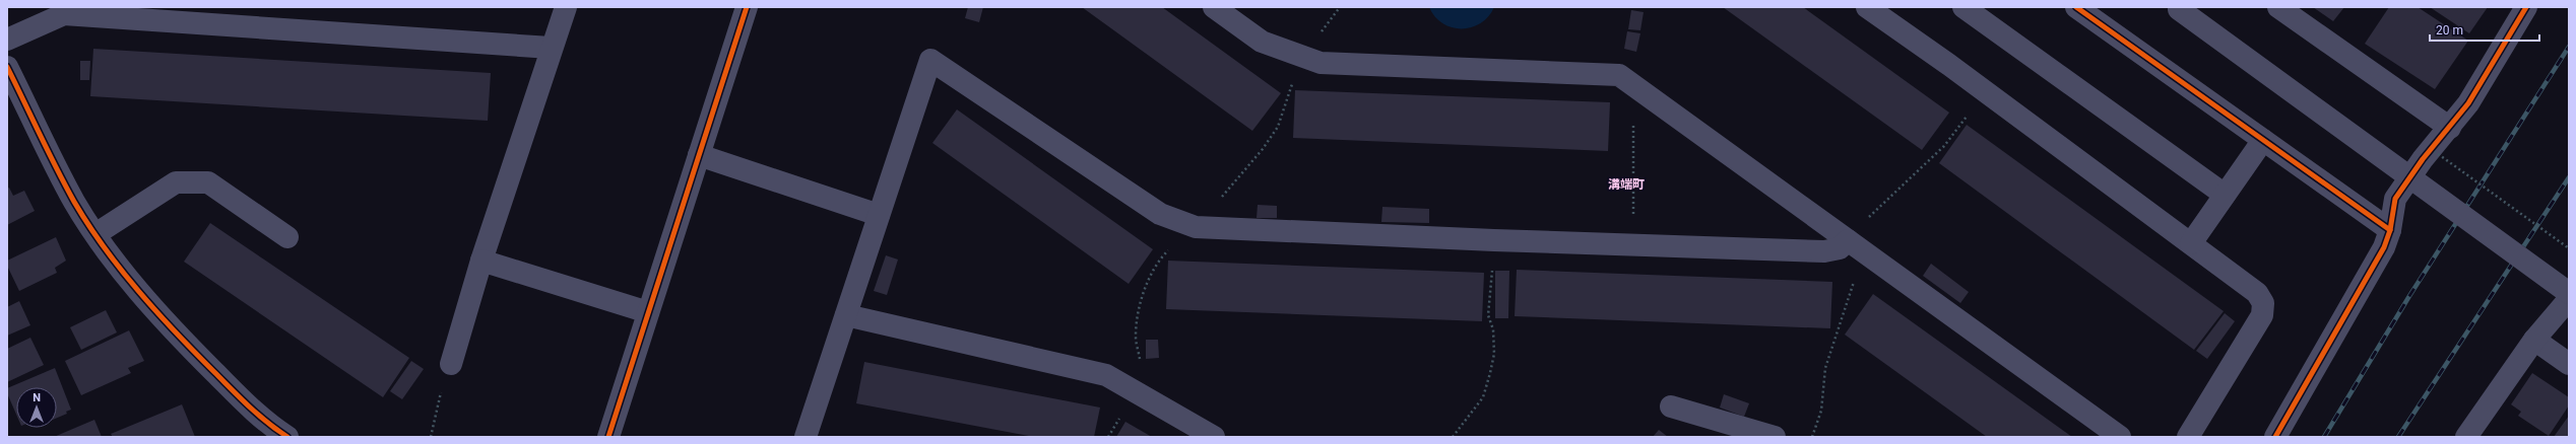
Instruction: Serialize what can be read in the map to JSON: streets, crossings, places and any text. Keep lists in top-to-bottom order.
{
  "districts": ["溝端町"],
  "scale_bar": "20 m",
  "north": "top"
}
